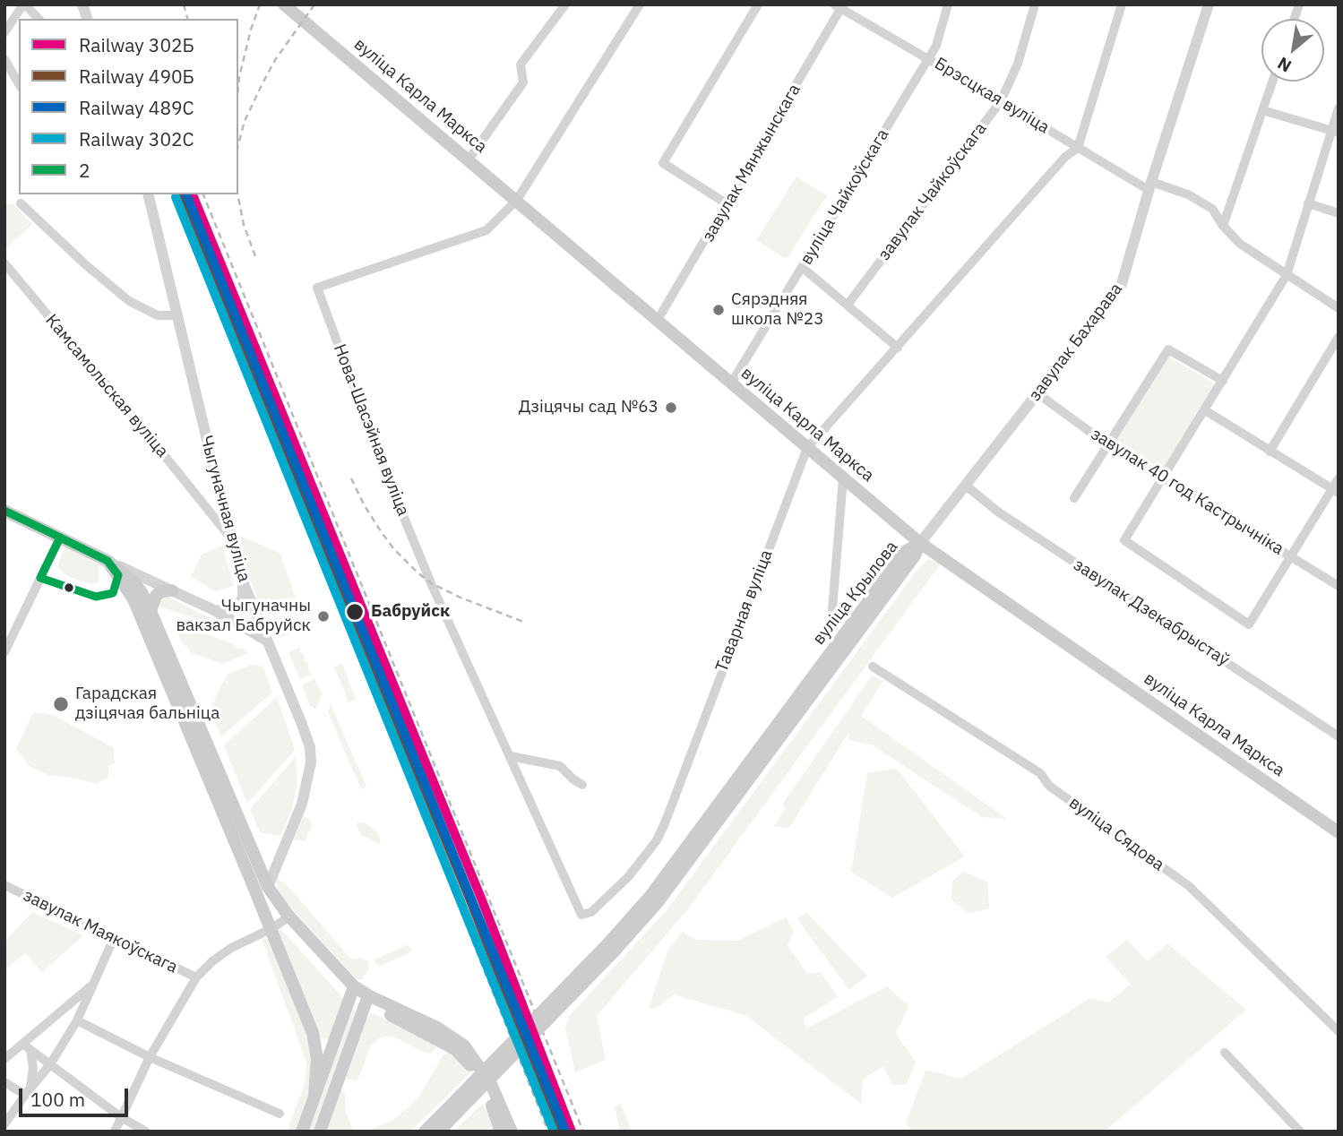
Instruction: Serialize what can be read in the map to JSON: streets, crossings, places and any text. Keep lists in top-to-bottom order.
{
  "streets": {
    "main road": ["вуліца Карла Маркса", "вуліца Крылова"],
    "street": [
      "Брэсцкая вуліца",
      "завулак Мянжынскага",
      "завулак Чайкоўскага",
      "вуліца Чайкоўскага",
      "завулак Бахарава",
      "Камсамольская вуліца",
      "Нова-Шасэйная вуліца",
      "завулак 40 год Кастрычніка",
      "Чыгуначная вуліца",
      "Таварная вуліца",
      "завулак Дзекабрыстаў",
      "вуліца Сядова",
      "завулак Маякоўскага"
    ]
  },
  "crossings": [
    ["вуліца Карла Маркса", "завулак Мянжынскага"],
    ["вуліца Карла Маркса", "вуліца Чайкоўскага"],
    ["вуліца Карла Маркса", "завулак Бахарава"],
    ["вуліца Карла Маркса", "Нова-Шасэйная вуліца"],
    ["вуліца Карла Маркса", "вуліца Крылова"],
    ["вуліца Карла Маркса", "Таварная вуліца"],
    ["Брэсцкая вуліца", "завулак Мянжынскага"],
    ["Брэсцкая вуліца", "завулак Чайкоўскага"],
    ["Брэсцкая вуліца", "вуліца Чайкоўскага"],
    ["Брэсцкая вуліца", "завулак Бахарава"],
    ["Брэсцкая вуліца", "Таварная вуліца"],
    ["завулак Бахарава", "завулак 40 год Кастрычніка"],
    ["завулак Бахарава", "вуліца Крылова"],
    ["завулак Бахарава", "завулак Дзекабрыстаў"],
    ["Камсамольская вуліца", "Чыгуначная вуліца"],
    ["Нова-Шасэйная вуліца", "Таварная вуліца"]
  ],
  "places": [
    "Сярэдняя школа №23",
    "Дзіцячы сад №63",
    "Бабруйск",
    "Чыгуначны вакзал Бабруйск",
    "Гарадская дзіцячая бальніца"
  ],
  "lines": [
    "rail line 302Б",
    "rail line 489С",
    "rail line 490Б",
    "rail line 302С",
    "transit line 2"
  ],
  "legend": [
    "Railway 302Б",
    "Railway 490Б",
    "Railway 489С",
    "Railway 302С",
    "2"
  ],
  "scale_bar": "100 m",
  "north": "bottom left"
}
